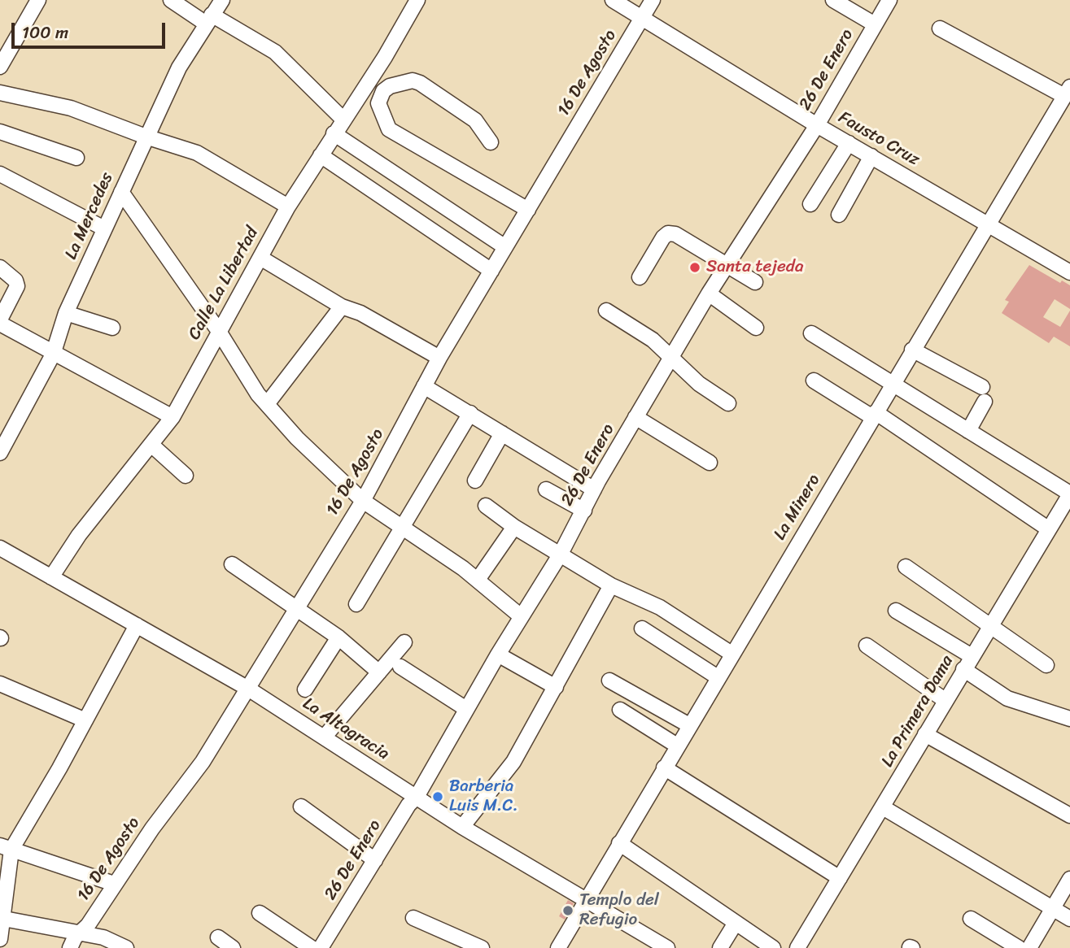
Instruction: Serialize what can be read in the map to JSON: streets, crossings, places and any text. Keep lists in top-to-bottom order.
{
  "streets": {
    "street": [
      "26 De Enero",
      "16 De Agosto",
      "Fausto Cruz",
      "La Mercedes",
      "Calle La Libertad",
      "La Minero",
      "La Primera Dama",
      "La Altagracia"
    ]
  },
  "crossings": [
    ["26 De Enero", "Fausto Cruz"],
    ["26 De Enero", "La Altagracia"],
    ["16 De Agosto", "Fausto Cruz"],
    ["16 De Agosto", "La Altagracia"],
    ["Fausto Cruz", "La Minero"],
    ["Calle La Libertad", "La Altagracia"],
    ["La Minero", "La Altagracia"]
  ],
  "places": ["Santa tejeda", "Barberia Luis M.C.", "Templo del Refugio"],
  "scale_bar": "100 m"
}
